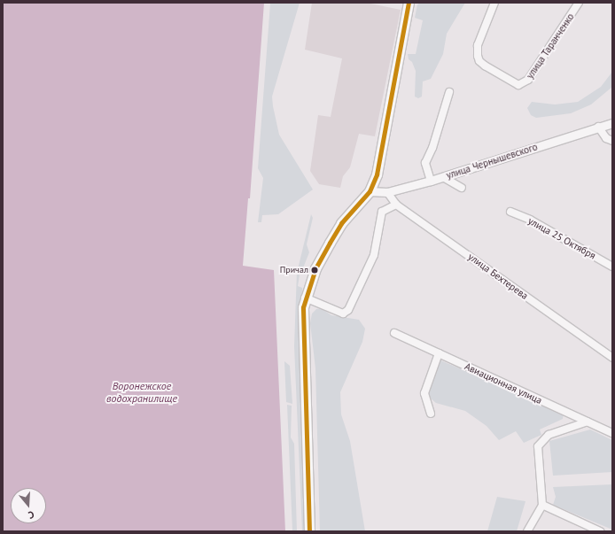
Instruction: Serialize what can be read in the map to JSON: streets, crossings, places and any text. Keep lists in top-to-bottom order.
{
  "streets": {
    "street": [
      "улица Таранченко",
      "улица Чернышевского",
      "улица 25 Октября",
      "улица Бехтерева",
      "Авиационная улица"
    ]
  },
  "crossings": [
    ["улица Чернышевского", "улица Бехтерева"]
  ],
  "water": ["Воронежское водохранилище"],
  "places": ["Причал"],
  "north": "bottom"
}
